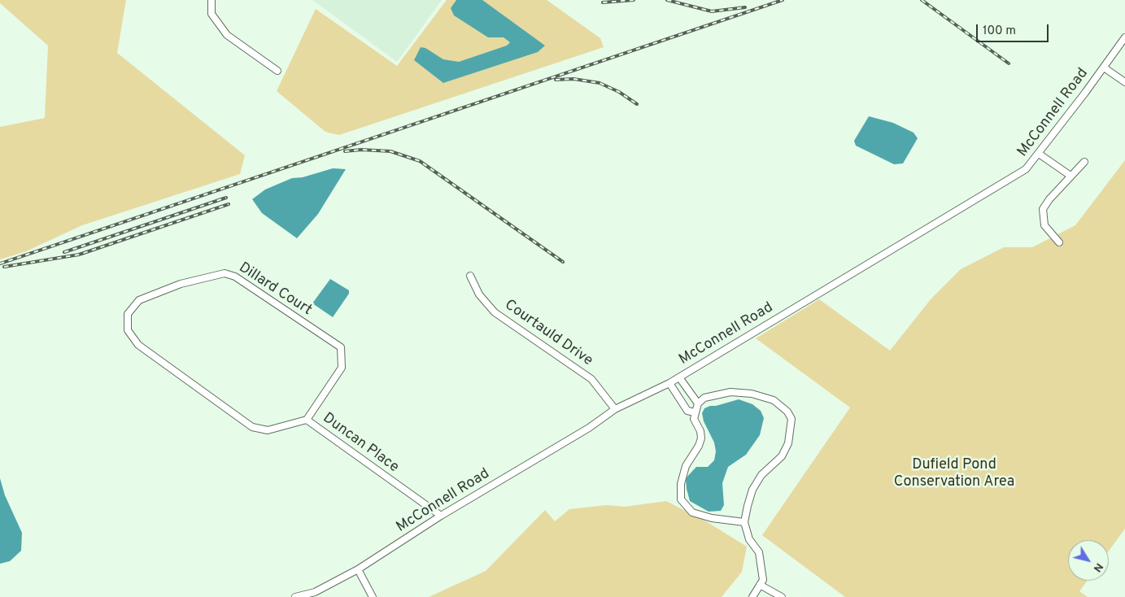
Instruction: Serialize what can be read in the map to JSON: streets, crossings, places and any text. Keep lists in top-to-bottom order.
{
  "streets": {
    "street": [
      "McConnell Road",
      "Dillard Court",
      "Courtauld Drive",
      "Duncan Place"
    ]
  },
  "crossings": [
    ["McConnell Road", "Courtauld Drive"],
    ["McConnell Road", "Duncan Place"],
    ["Dillard Court", "Duncan Place"]
  ],
  "parks": ["Dufield Pond Conservation Area"],
  "scale_bar": "100 m",
  "north": "bottom right"
}
